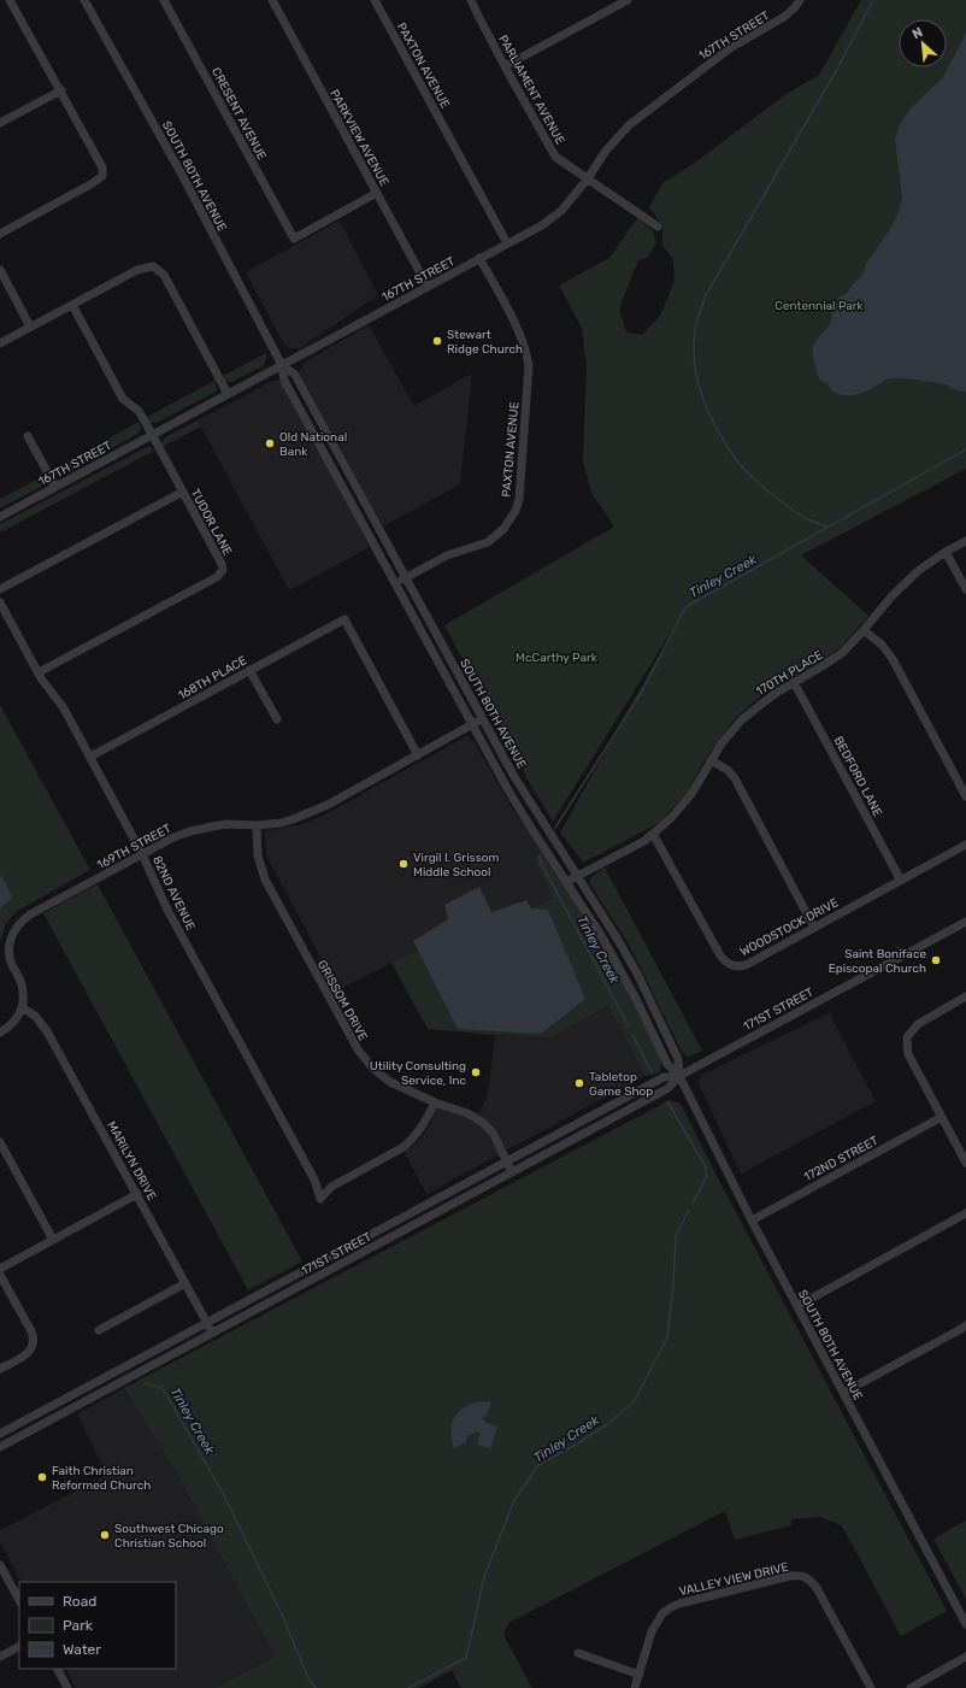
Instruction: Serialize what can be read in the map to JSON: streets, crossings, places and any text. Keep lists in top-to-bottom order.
{
  "streets": {
    "street": [
      "167TH STREET",
      "PAXTON AVENUE",
      "PARLIAMENT AVENUE",
      "CRESENT AVENUE",
      "PARKVIEW AVENUE",
      "SOUTH 80TH AVENUE",
      "TUDOR LANE",
      "170TH PLACE",
      "168TH PLACE",
      "BEDFORD LANE",
      "169TH STREET",
      "82ND AVENUE",
      "WOODSTOCK DRIVE",
      "GRISSOM DRIVE",
      "171ST STREET",
      "172ND STREET",
      "MARILYN DRIVE",
      "VALLEY VIEW DRIVE"
    ]
  },
  "crossings": [
    ["167TH STREET", "PAXTON AVENUE"],
    ["167TH STREET", "PARLIAMENT AVENUE"],
    ["167TH STREET", "PARKVIEW AVENUE"],
    ["167TH STREET", "SOUTH 80TH AVENUE"],
    ["167TH STREET", "TUDOR LANE"],
    ["PAXTON AVENUE", "SOUTH 80TH AVENUE"],
    ["CRESENT AVENUE", "PARKVIEW AVENUE"],
    ["SOUTH 80TH AVENUE", "170TH PLACE"],
    ["SOUTH 80TH AVENUE", "169TH STREET"],
    ["SOUTH 80TH AVENUE", "171ST STREET"],
    ["SOUTH 80TH AVENUE", "172ND STREET"],
    ["TUDOR LANE", "82ND AVENUE"],
    ["170TH PLACE", "BEDFORD LANE"],
    ["170TH PLACE", "WOODSTOCK DRIVE"],
    ["168TH PLACE", "169TH STREET"],
    ["168TH PLACE", "82ND AVENUE"],
    ["BEDFORD LANE", "WOODSTOCK DRIVE"],
    ["169TH STREET", "82ND AVENUE"],
    ["169TH STREET", "GRISSOM DRIVE"],
    ["169TH STREET", "MARILYN DRIVE"],
    ["82ND AVENUE", "GRISSOM DRIVE"],
    ["GRISSOM DRIVE", "171ST STREET"],
    ["171ST STREET", "MARILYN DRIVE"]
  ],
  "water": ["Tinley Creek"],
  "parks": ["Centennial Park", "McCarthy Park"],
  "places": [
    "Stewart Ridge Church",
    "Old National Bank",
    "Virgil I. Grissom Middle School",
    "Saint Boniface Episcopal Church",
    "Utility Consulting Service, Inc",
    "Tabletop Game Shop",
    "Faith Christian Reformed Church",
    "Southwest Chicago Christian School"
  ],
  "legend": ["Road", "Park", "Water"],
  "north": "top left"
}
